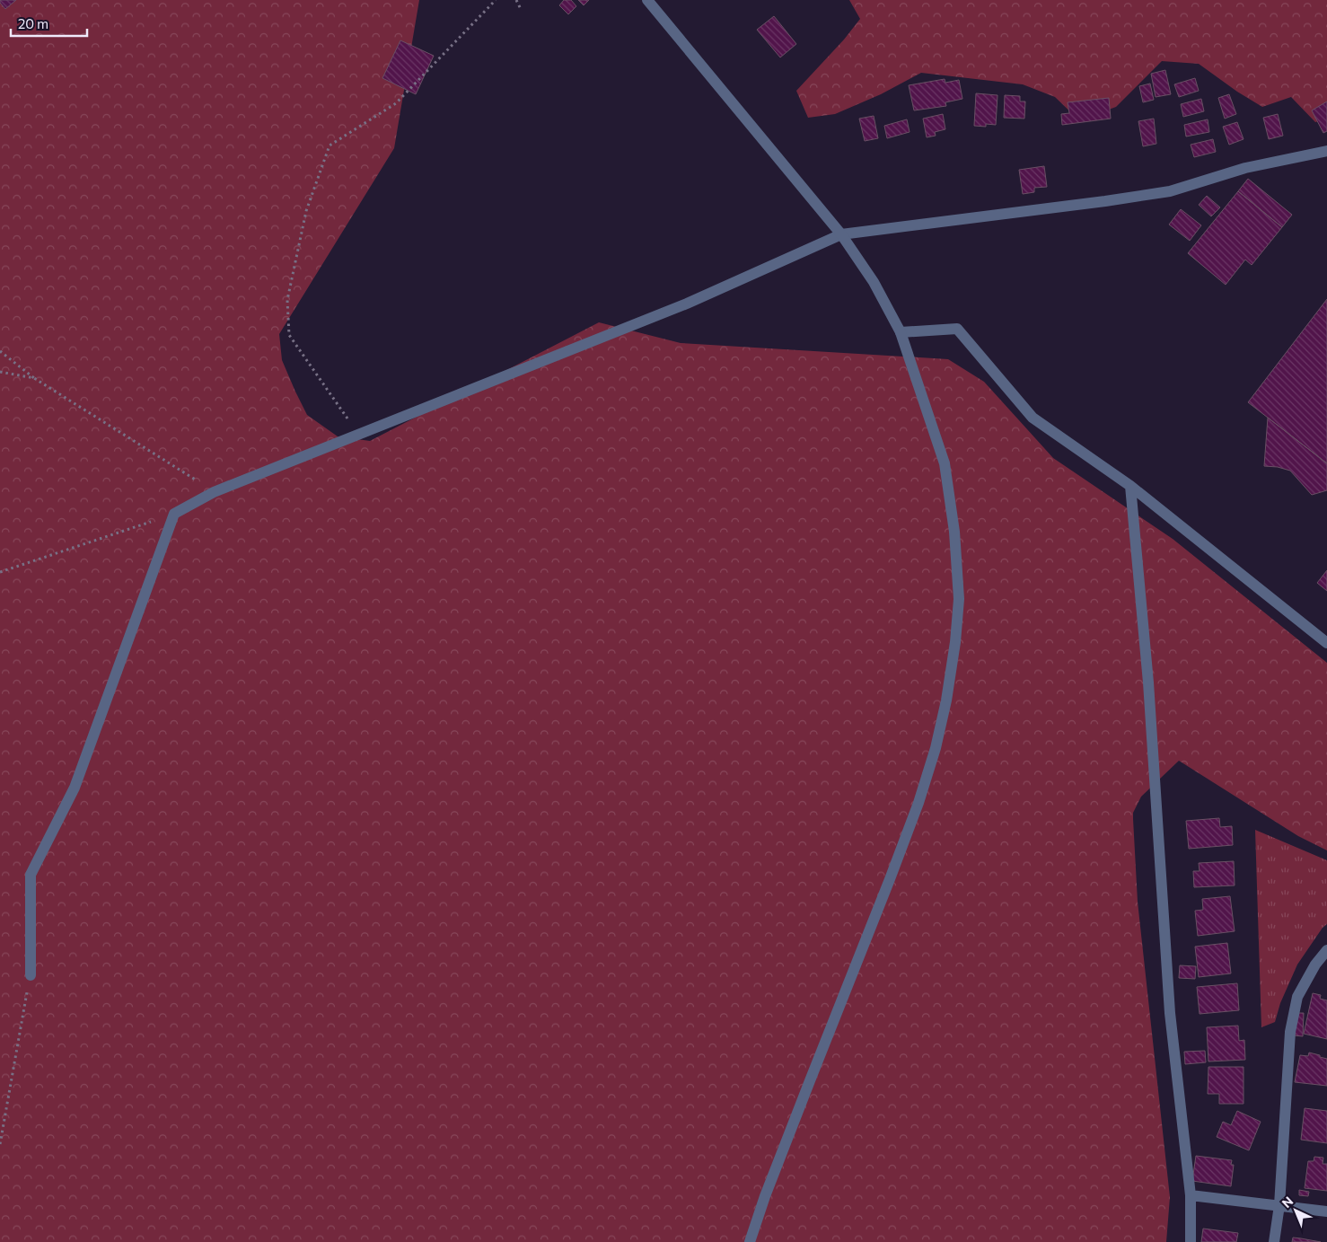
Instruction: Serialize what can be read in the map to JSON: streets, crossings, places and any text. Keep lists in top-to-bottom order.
{
  "scale_bar": "20 m",
  "north": "top left"
}
